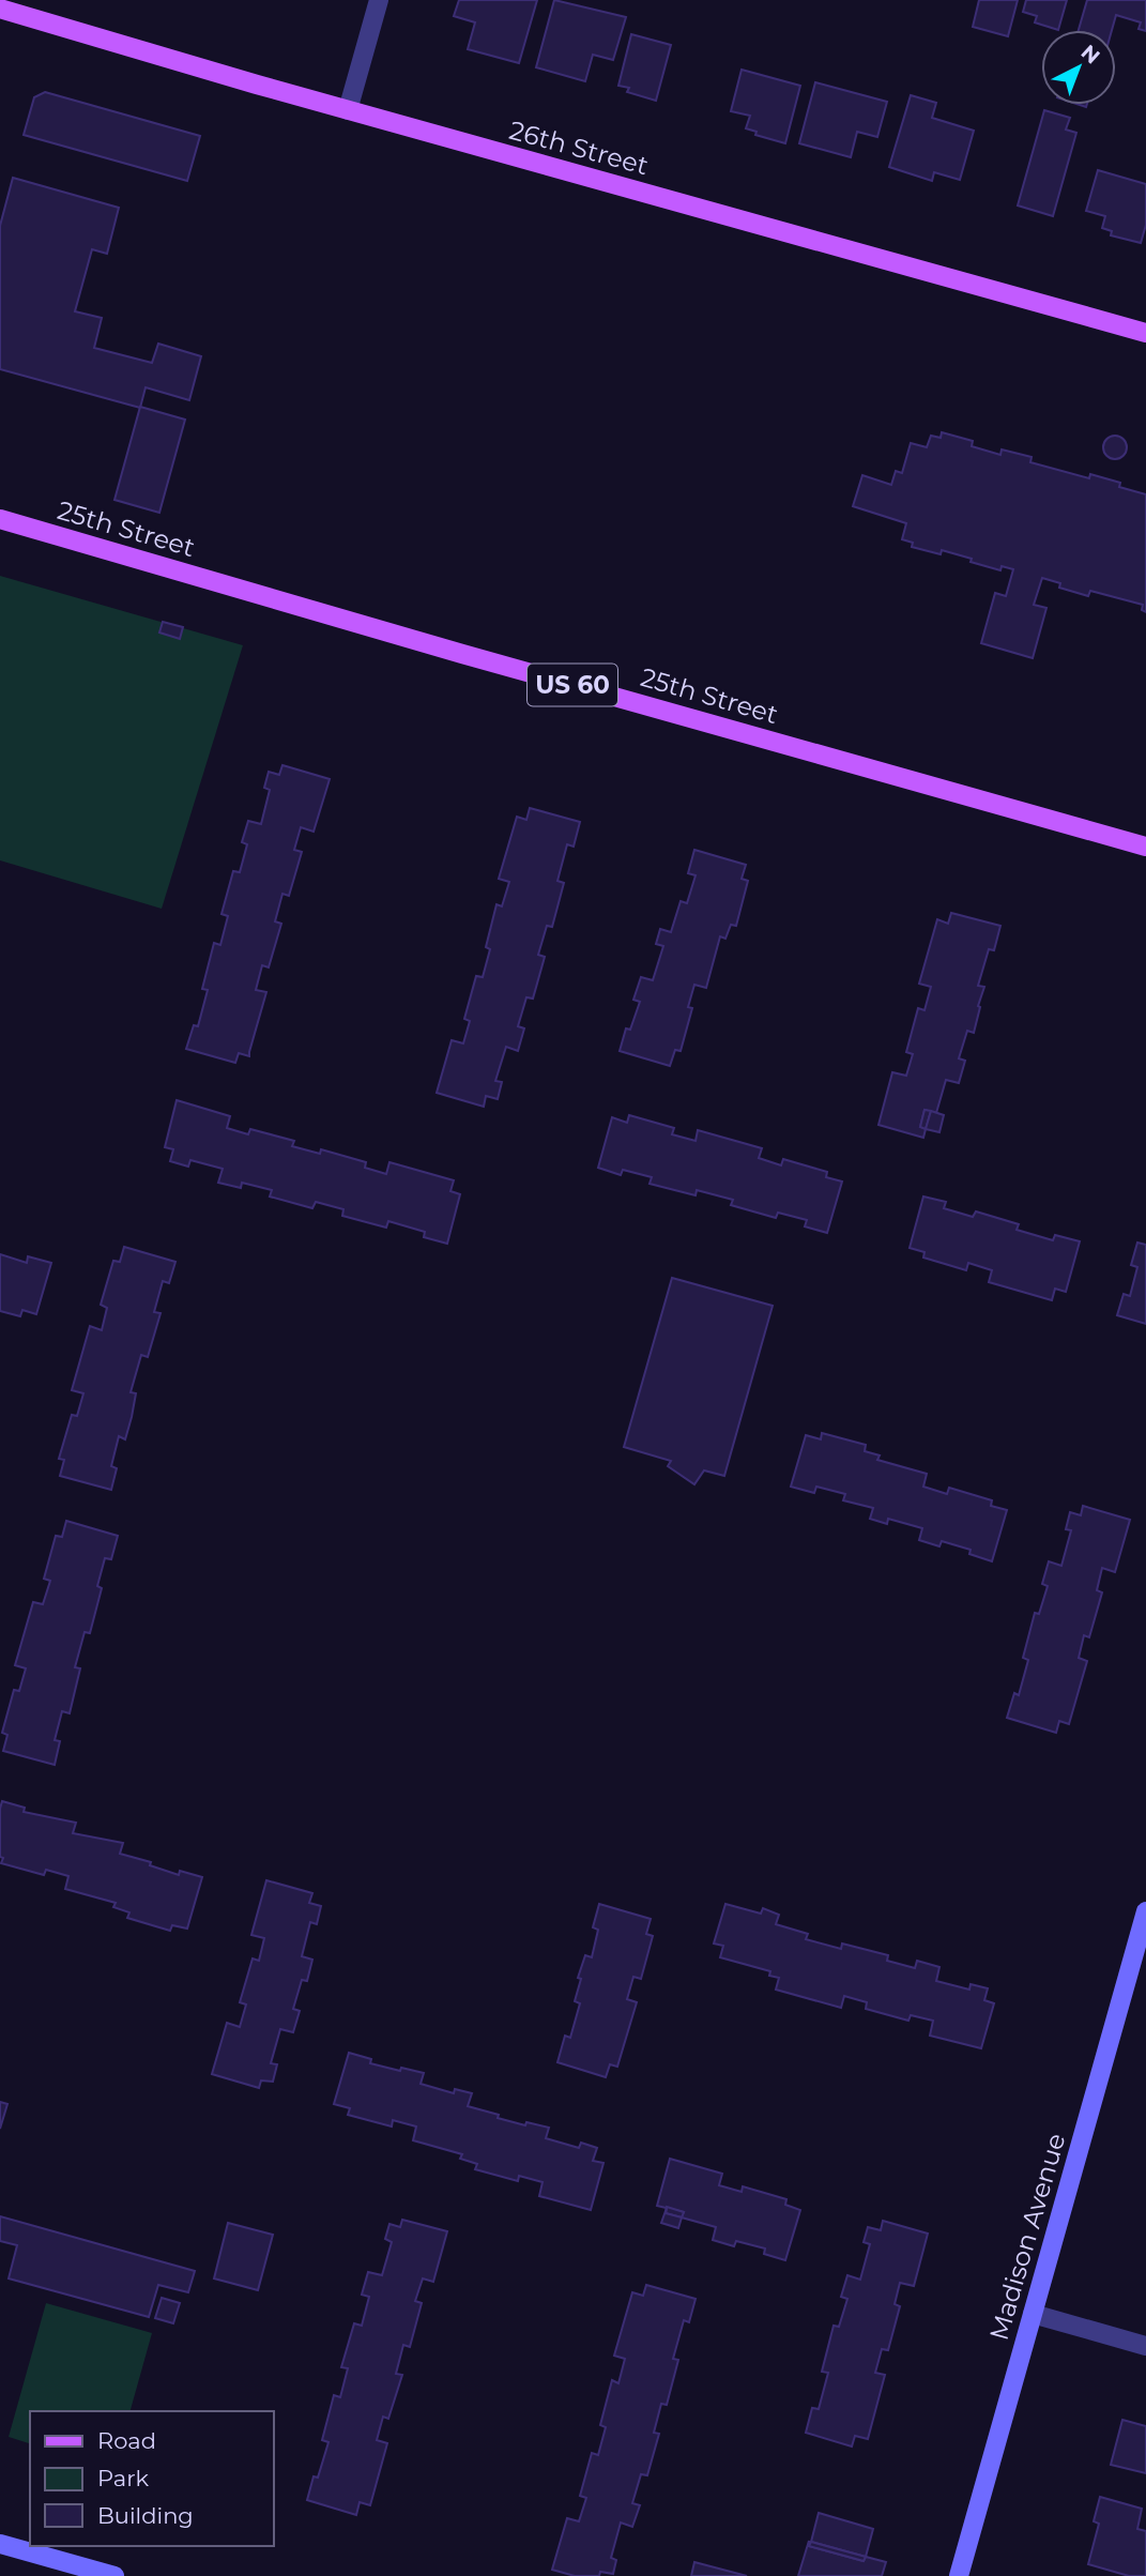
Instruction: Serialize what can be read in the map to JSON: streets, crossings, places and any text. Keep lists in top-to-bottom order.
{
  "streets": {
    "main road": ["26th Street", "25th Street", "US 60"],
    "street": ["Madison Avenue"]
  },
  "legend": ["Road", "Park", "Building"],
  "north": "top right"
}
